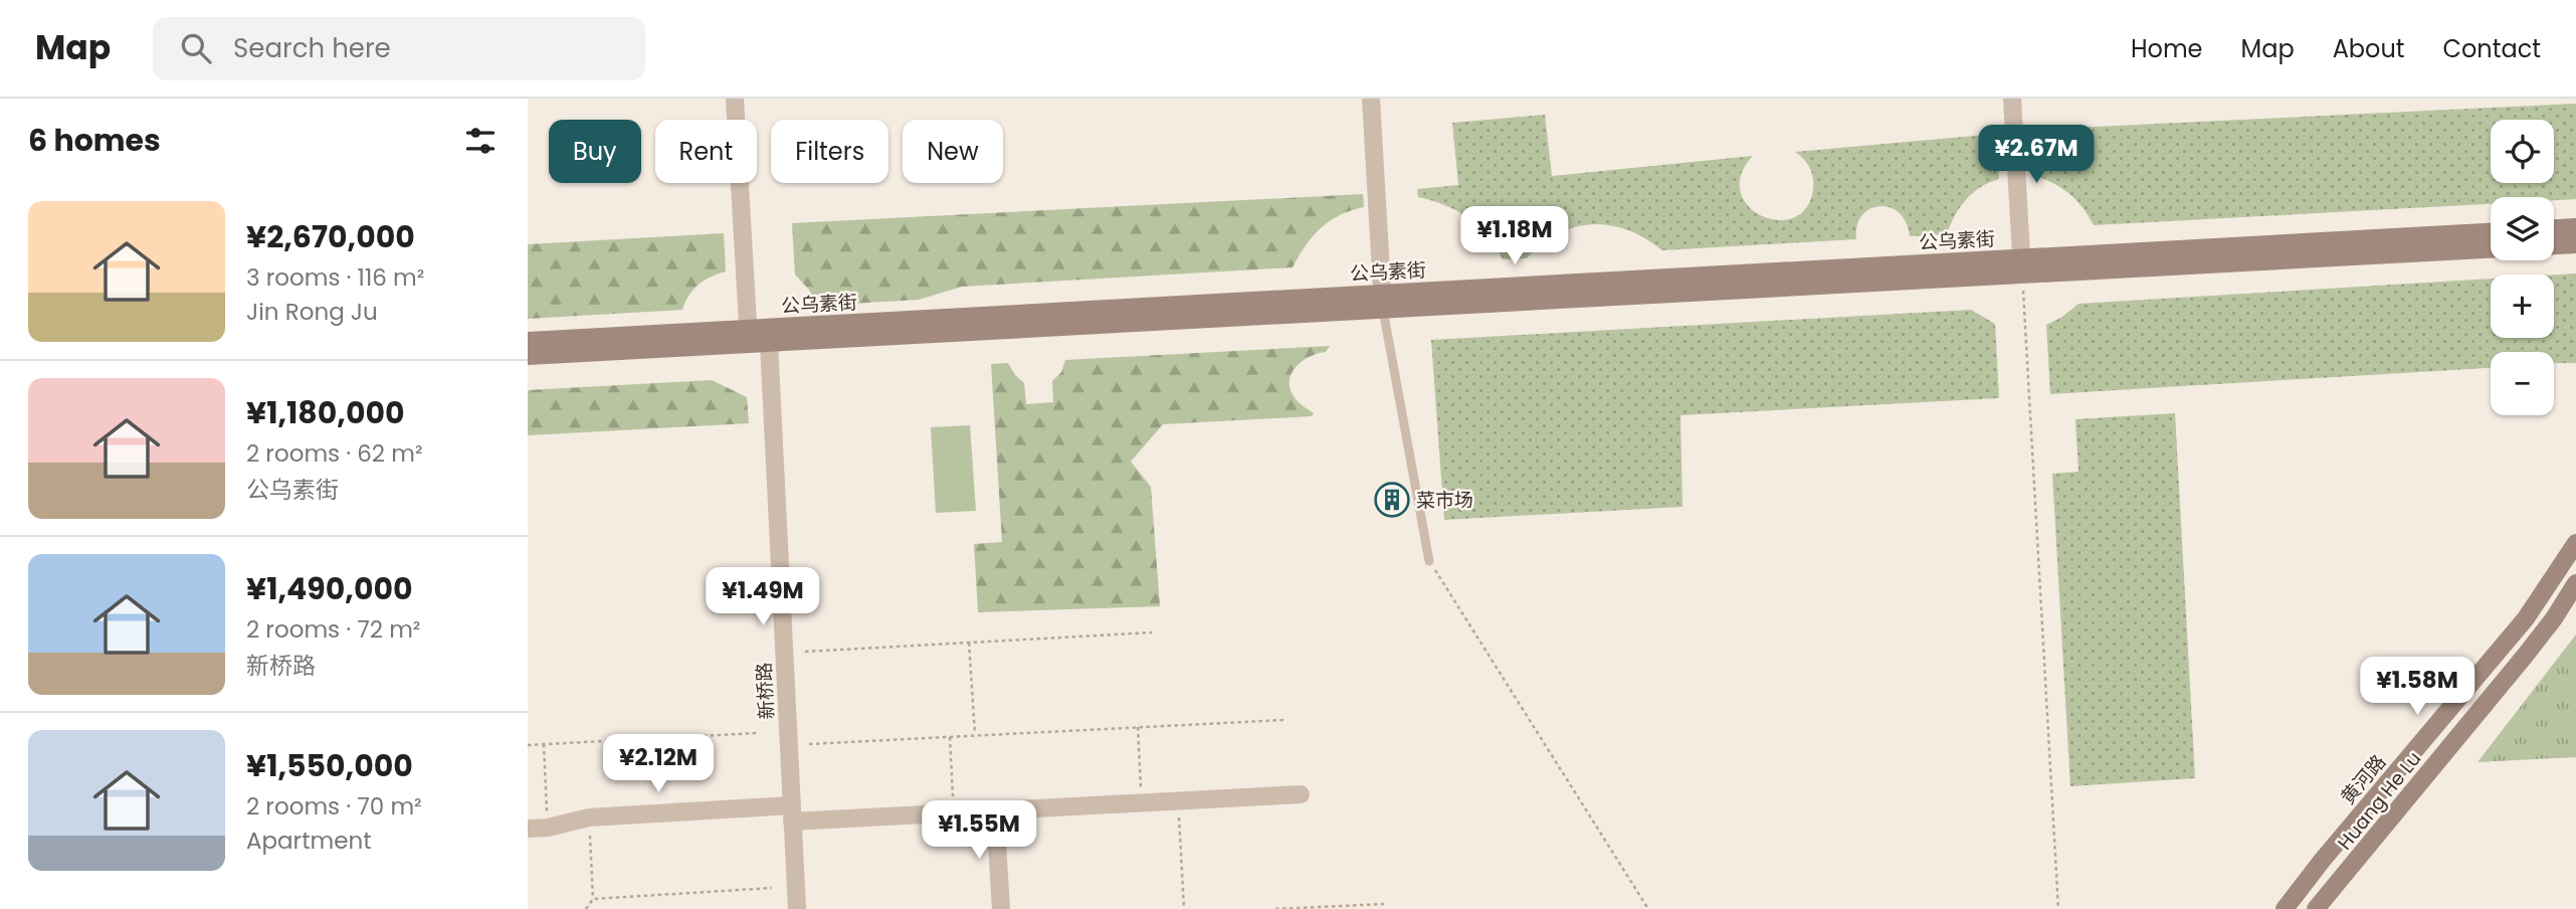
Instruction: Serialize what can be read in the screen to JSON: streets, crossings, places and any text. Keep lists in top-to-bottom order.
{
  "streets": {
    "main road": ["公乌素街", "黄河路", "Huang He Lu"],
    "street": ["新桥路"]
  },
  "crossings": [
    ["公乌素街", "新桥路"]
  ],
  "places": {
    "building": ["菜市场"]
  },
  "page": {
    "header": "Map",
    "search": "Search here",
    "nav": [
      "Home",
      "Map",
      "About",
      "Contact"
    ],
    "heading": "6 homes",
    "map_buttons": ["+", "−"],
    "chip": [
      "Buy",
      "Rent",
      "Filters",
      "New"
    ],
    "price": [
      "¥2.67M",
      "¥1.18M",
      "¥1.49M",
      "¥1.58M",
      "¥2.12M",
      "¥1.55M"
    ],
    "list": [
      {
        "name": "¥2,670,000",
        "note": "3 rooms · 116 m² · Jin Rong Ju"
      },
      {
        "name": "¥1,180,000",
        "note": "2 rooms · 62 m² · 公乌素街"
      },
      {
        "name": "¥1,490,000",
        "note": "2 rooms · 72 m² · 新桥路"
      },
      {
        "name": "¥1,550,000",
        "note": "2 rooms · 70 m² · Apartment"
      }
    ]
  }
}
